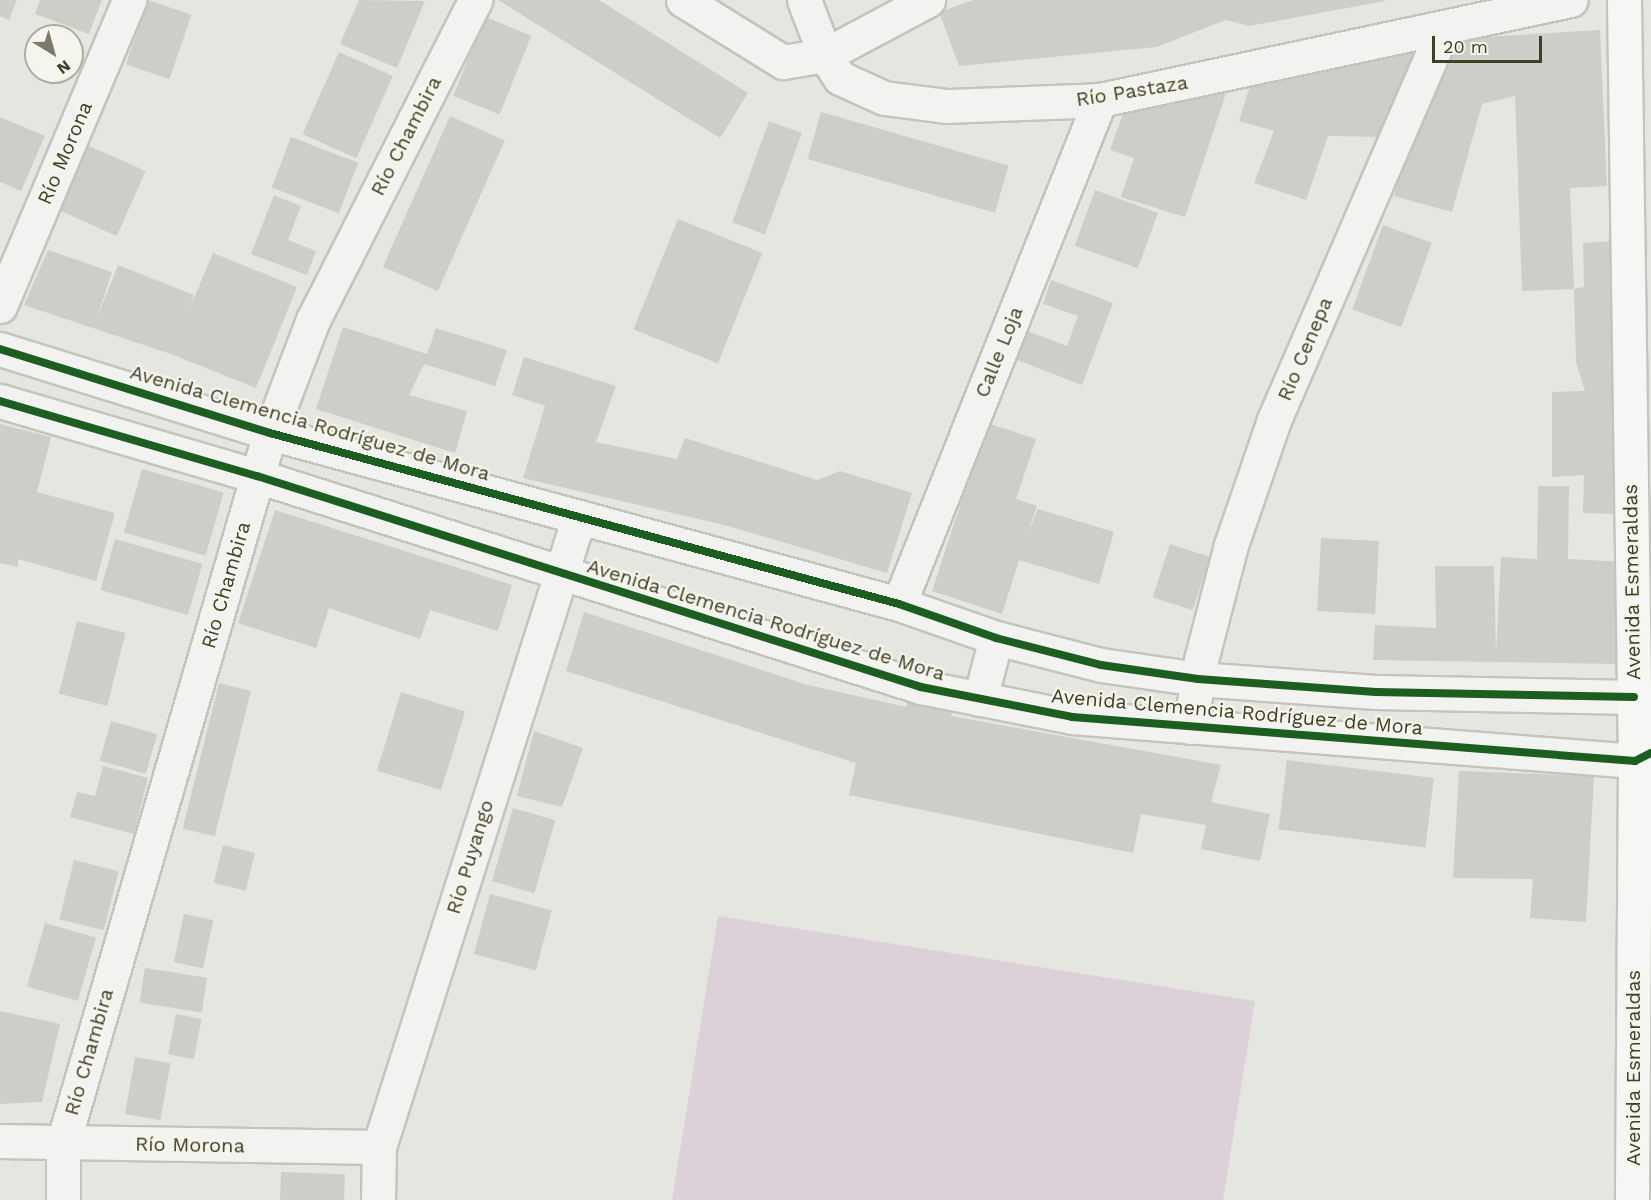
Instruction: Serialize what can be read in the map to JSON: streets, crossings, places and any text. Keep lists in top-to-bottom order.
{
  "streets": {
    "main road": ["Avenida Esmeraldas"],
    "street": [
      "Río Pastaza",
      "Río Chambira",
      "Río Morona",
      "Río Cenepa",
      "Calle Loja",
      "Avenida Clemencia Rodríguez de Mora",
      "Río Puyango"
    ]
  },
  "crossings": [
    ["Río Pastaza", "Río Cenepa"],
    ["Río Pastaza", "Calle Loja"],
    ["Río Chambira", "Río Morona"],
    ["Río Chambira", "Avenida Clemencia Rodríguez de Mora"],
    ["Río Morona", "Río Puyango"],
    ["Río Cenepa", "Avenida Clemencia Rodríguez de Mora"],
    ["Calle Loja", "Avenida Clemencia Rodríguez de Mora"],
    ["Avenida Clemencia Rodríguez de Mora", "Avenida Esmeraldas"],
    ["Avenida Clemencia Rodríguez de Mora", "Río Puyango"]
  ],
  "scale_bar": "20 m",
  "north": "bottom right"
}
